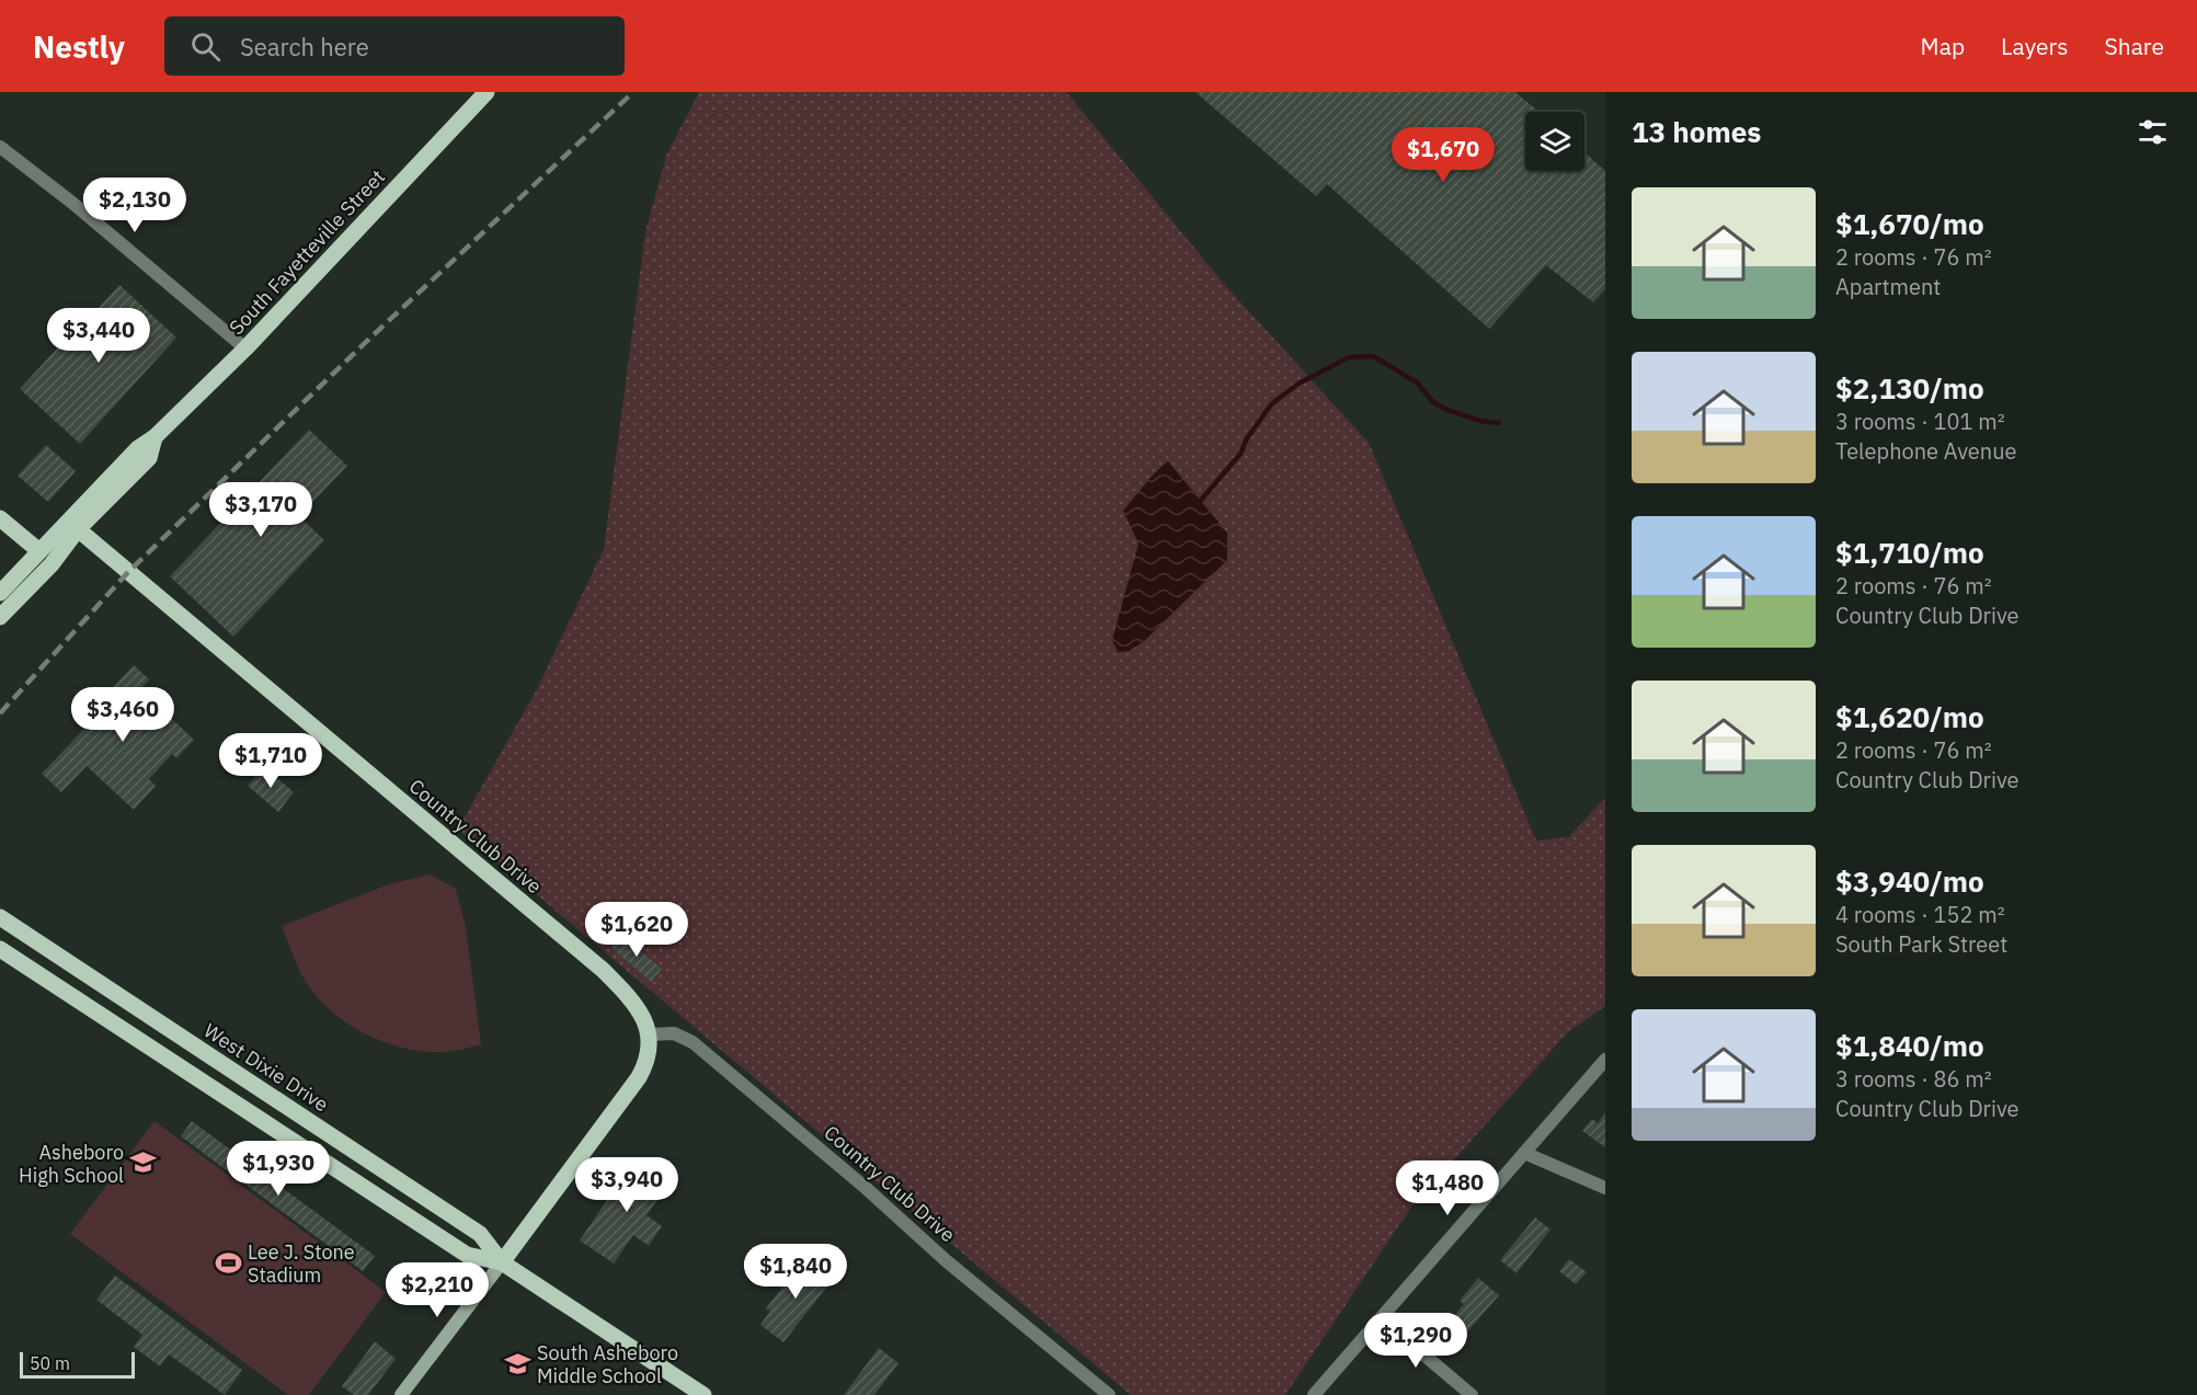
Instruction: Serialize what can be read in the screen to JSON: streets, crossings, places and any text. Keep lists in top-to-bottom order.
{
  "streets": {
    "main road": ["South Fayetteville Street", "Country Club Drive", "West Dixie Drive"]
  },
  "crossings": [
    ["South Fayetteville Street", "Country Club Drive"]
  ],
  "places": {
    "school or university": ["Asheboro High School", "South Asheboro Middle School"],
    "sports": ["Lee J. Stone Stadium"]
  },
  "scale_bar": "50 m",
  "page": {
    "header": "Nestly",
    "search": "Search here",
    "nav": ["Map", "Layers", "Share"],
    "heading": "13 homes",
    "price": [
      "$1,670",
      "$2,130",
      "$3,440",
      "$3,170",
      "$3,460",
      "$1,710",
      "$1,620",
      "$1,930",
      "$3,940",
      "$1,480",
      "$1,840",
      "$2,210",
      "$1,290"
    ],
    "list": [
      {
        "name": "$1,670/mo",
        "note": "2 rooms · 76 m² · Apartment"
      },
      {
        "name": "$2,130/mo",
        "note": "3 rooms · 101 m² · Telephone Avenue"
      },
      {
        "name": "$1,710/mo",
        "note": "2 rooms · 76 m² · Country Club Drive"
      },
      {
        "name": "$1,620/mo",
        "note": "2 rooms · 76 m² · Country Club Drive"
      },
      {
        "name": "$3,940/mo",
        "note": "4 rooms · 152 m² · South Park Street"
      },
      {
        "name": "$1,840/mo",
        "note": "3 rooms · 86 m² · Country Club Drive"
      }
    ],
    "scale": "50 m"
  }
}
